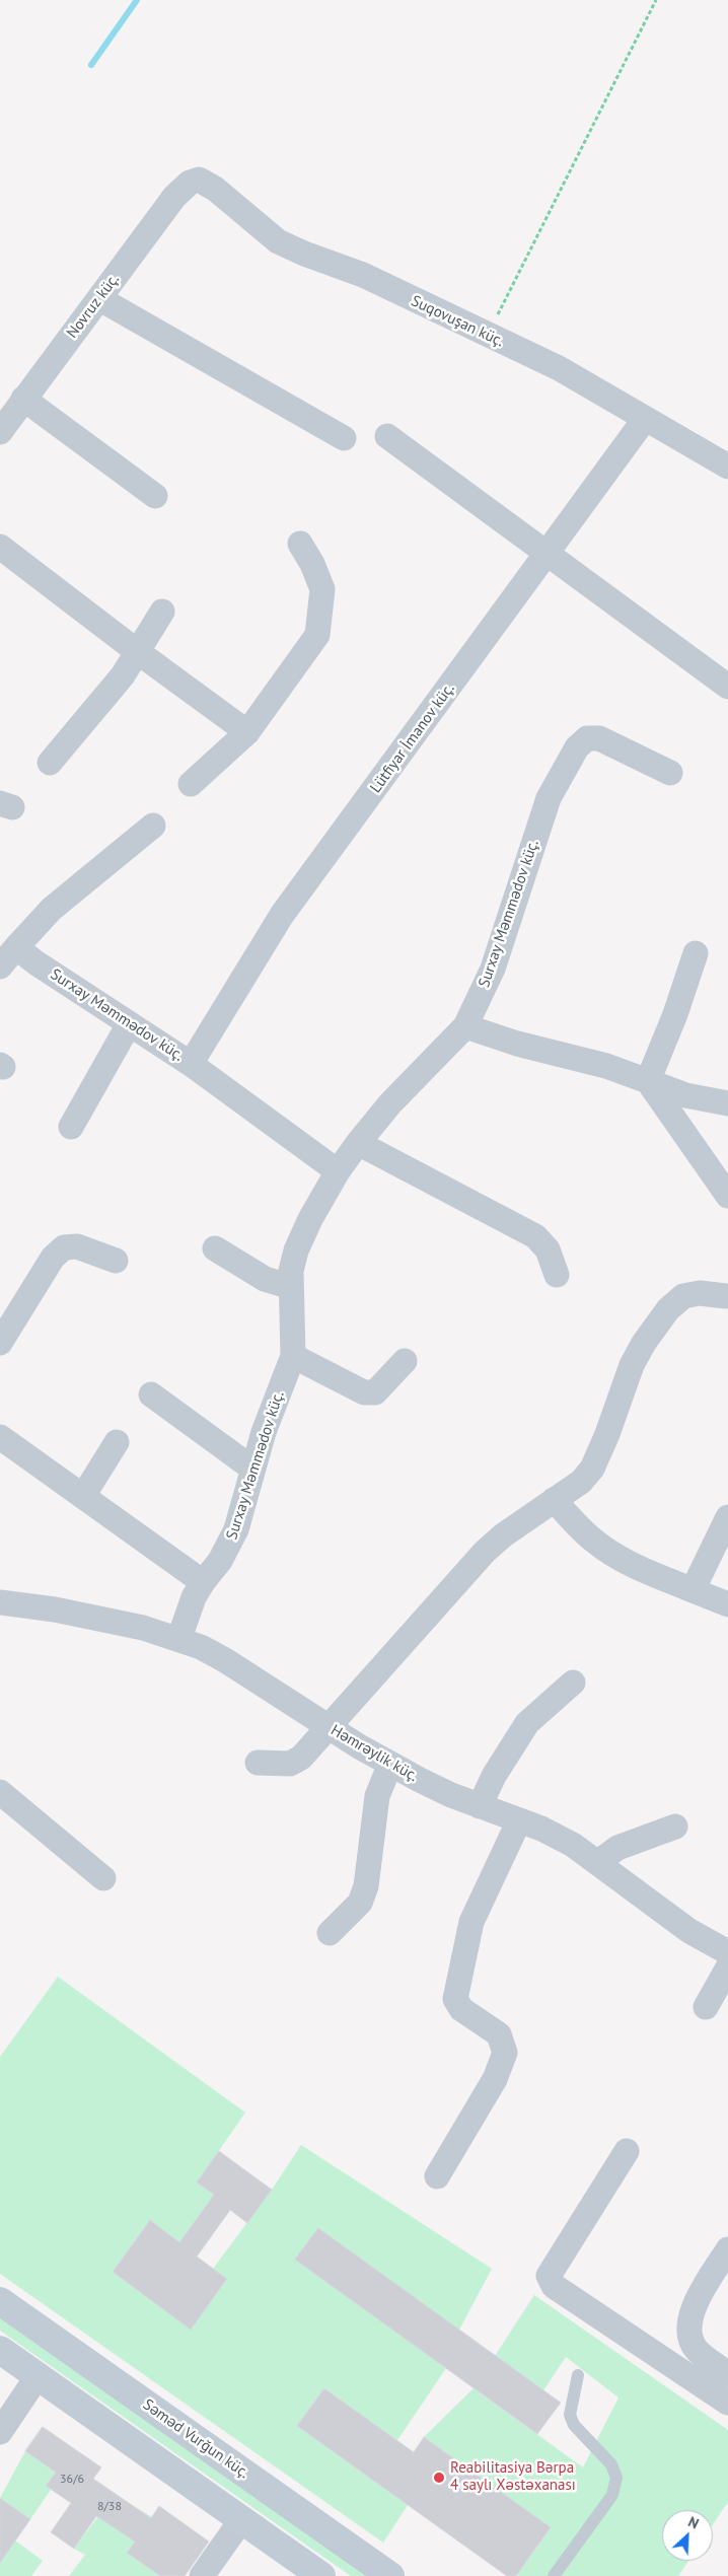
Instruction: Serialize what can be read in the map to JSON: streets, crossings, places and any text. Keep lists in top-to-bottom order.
{
  "streets": {
    "main road": ["Səməd Vurğun küç."],
    "street": [
      "Novruz küç.",
      "Suqovuşan küç.",
      "Lütfiyar İmanov küç.",
      "Surxay Məmmədov küç.",
      "Həmrəylik küç."
    ]
  },
  "crossings": [
    ["Novruz küç.", "Suqovuşan küç."],
    ["Suqovuşan küç.", "Lütfiyar İmanov küç."],
    ["Lütfiyar İmanov küç.", "Surxay Məmmədov küç."],
    ["Surxay Məmmədov küç.", "Həmrəylik küç."]
  ],
  "places": ["Reabilitasiya Bәrpa 4 saylı Xəstəxanası"],
  "house_numbers": ["36/6", "8/38"],
  "north": "top right"
}
